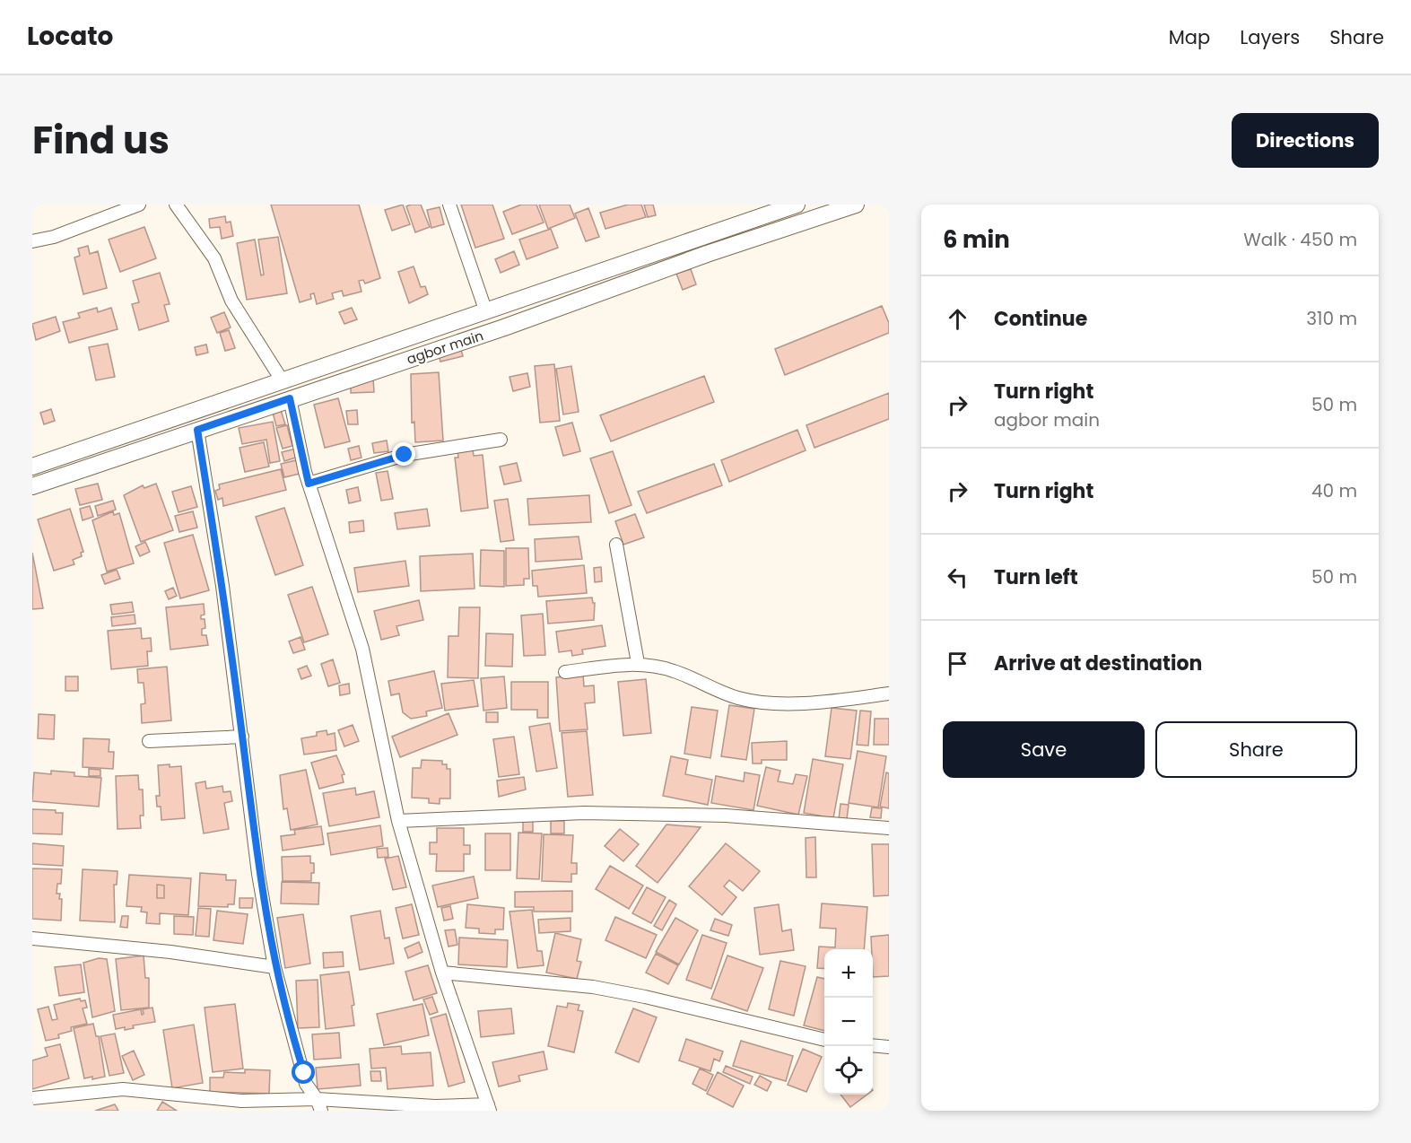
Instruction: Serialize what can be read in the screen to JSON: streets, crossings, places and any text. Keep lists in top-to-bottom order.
{
  "streets": {
    "main road": ["agbor main"]
  },
  "page": {
    "header": "Locato",
    "nav": ["Map", "Layers", "Share"],
    "title": "Find us",
    "buttons": [
      "Directions",
      ["Save", "Share"]
    ],
    "heading": ["6 min", "Walk · 450 m"],
    "list": [
      ["Continue", "310 m"],
      ["Turn right", "agbor main", "50 m"],
      ["Turn right", "40 m"],
      ["Turn left", "50 m"],
      "Arrive at destination"
    ],
    "map_buttons": ["+", "−"]
  }
}
